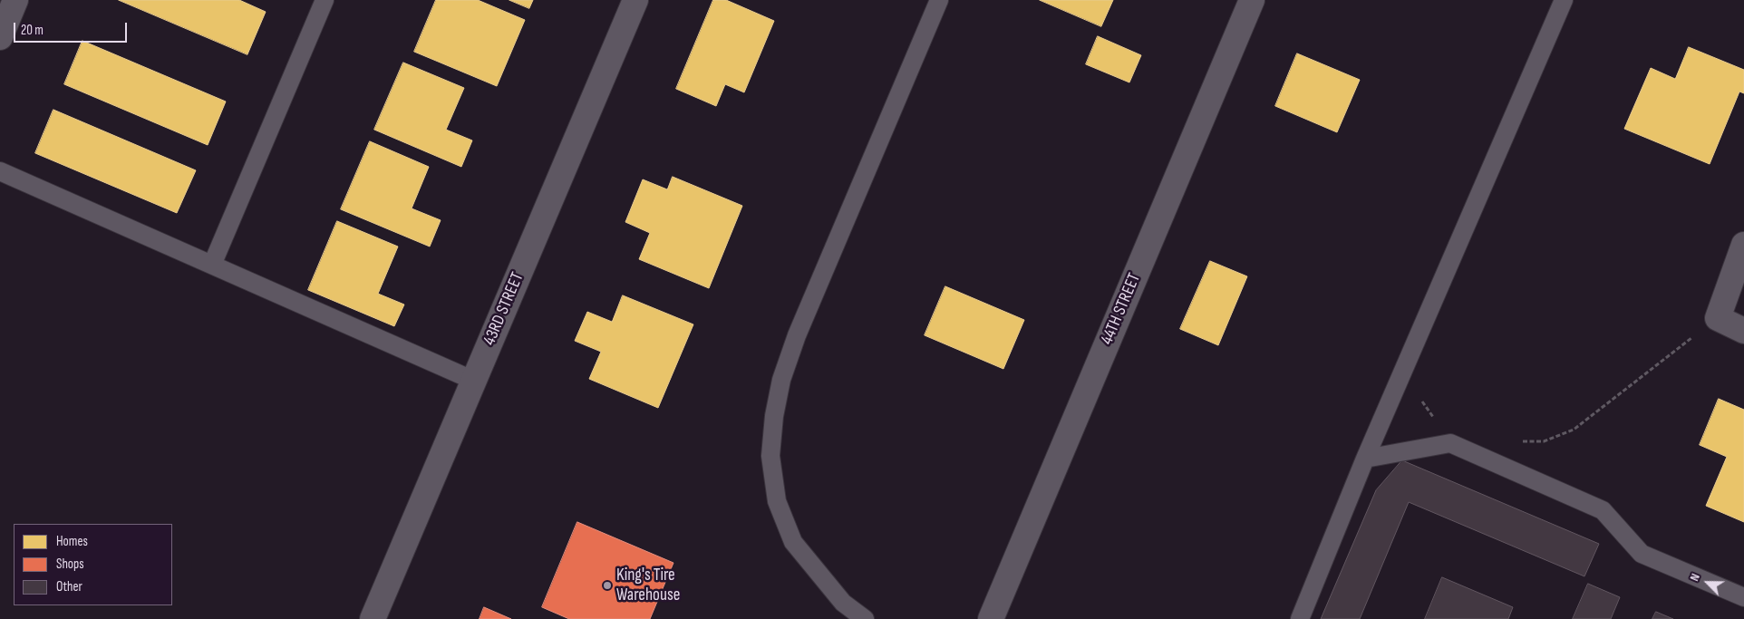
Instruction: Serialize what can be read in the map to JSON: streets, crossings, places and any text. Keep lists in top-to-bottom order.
{
  "streets": {
    "street": ["43RD STREET", "44TH STREET"]
  },
  "places": ["King's Tire Warehouse"],
  "legend": ["Homes", "Shops", "Other"],
  "scale_bar": "20 m",
  "north": "top left"
}
